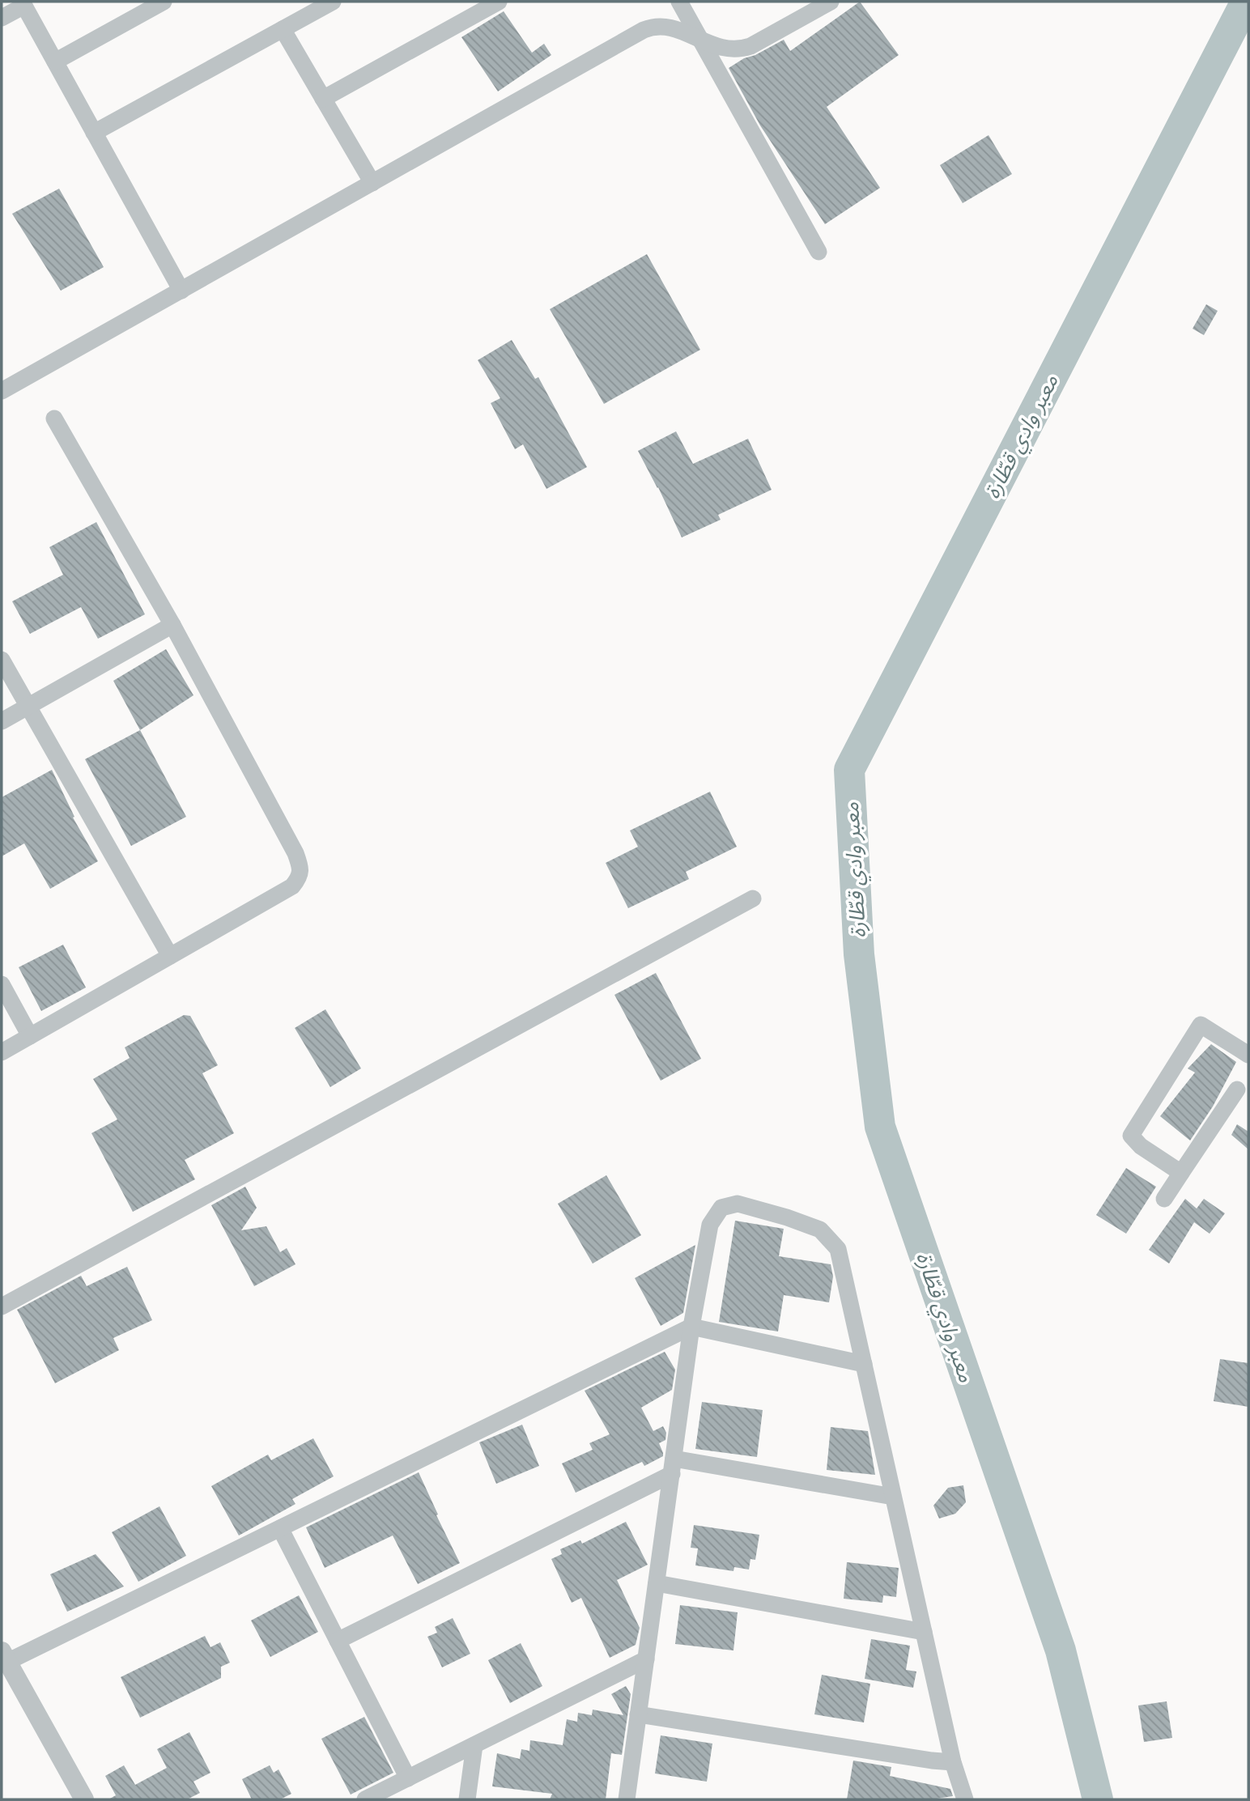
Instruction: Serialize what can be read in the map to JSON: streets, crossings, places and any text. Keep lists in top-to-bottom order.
{
  "water": ["معبر وادي قطّارة"]
}
